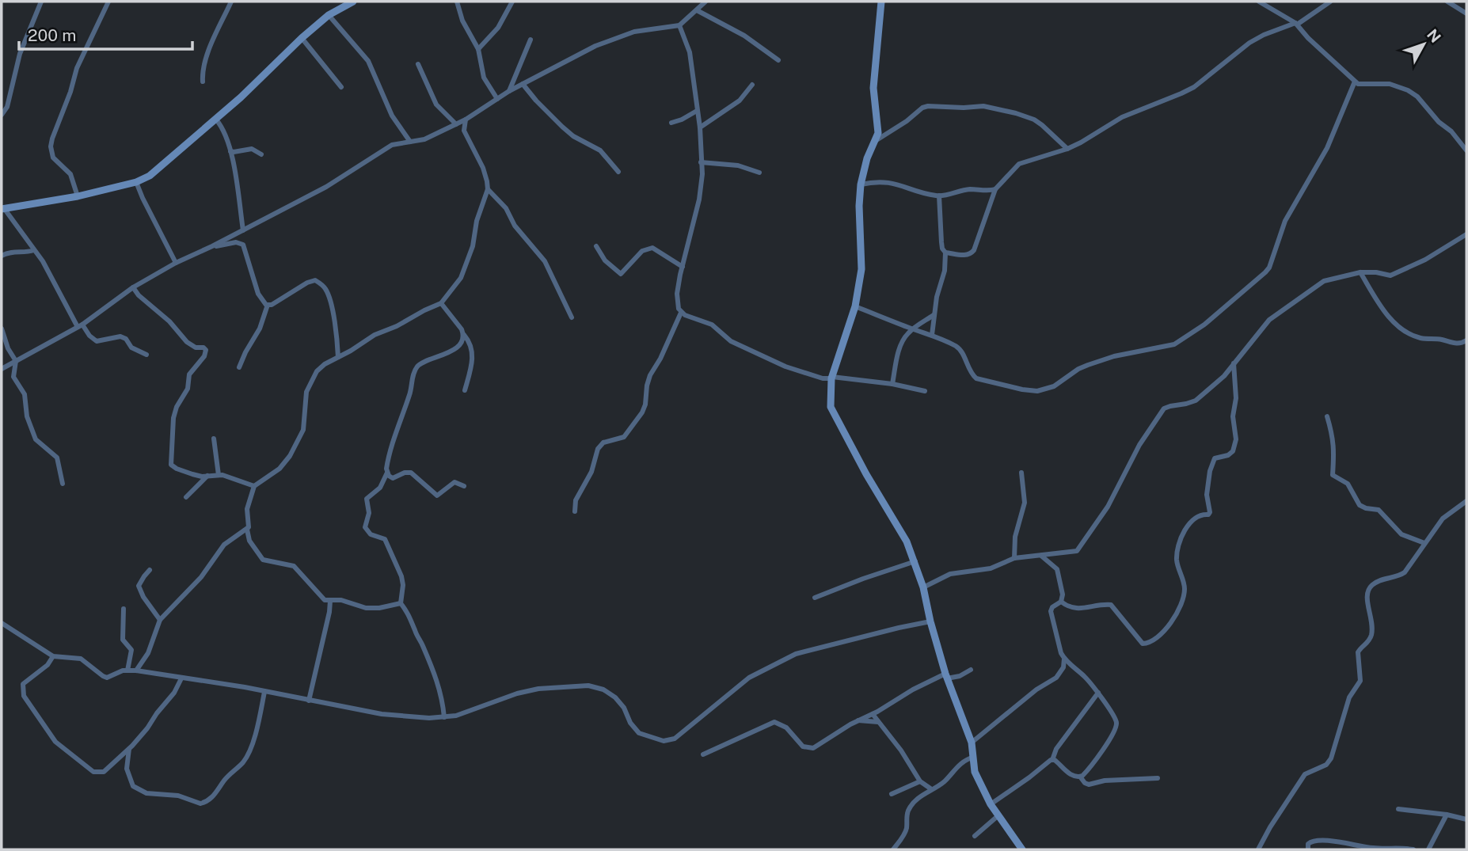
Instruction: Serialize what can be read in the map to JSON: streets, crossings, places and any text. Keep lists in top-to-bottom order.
{
  "scale_bar": "200 m",
  "north": "top right"
}
